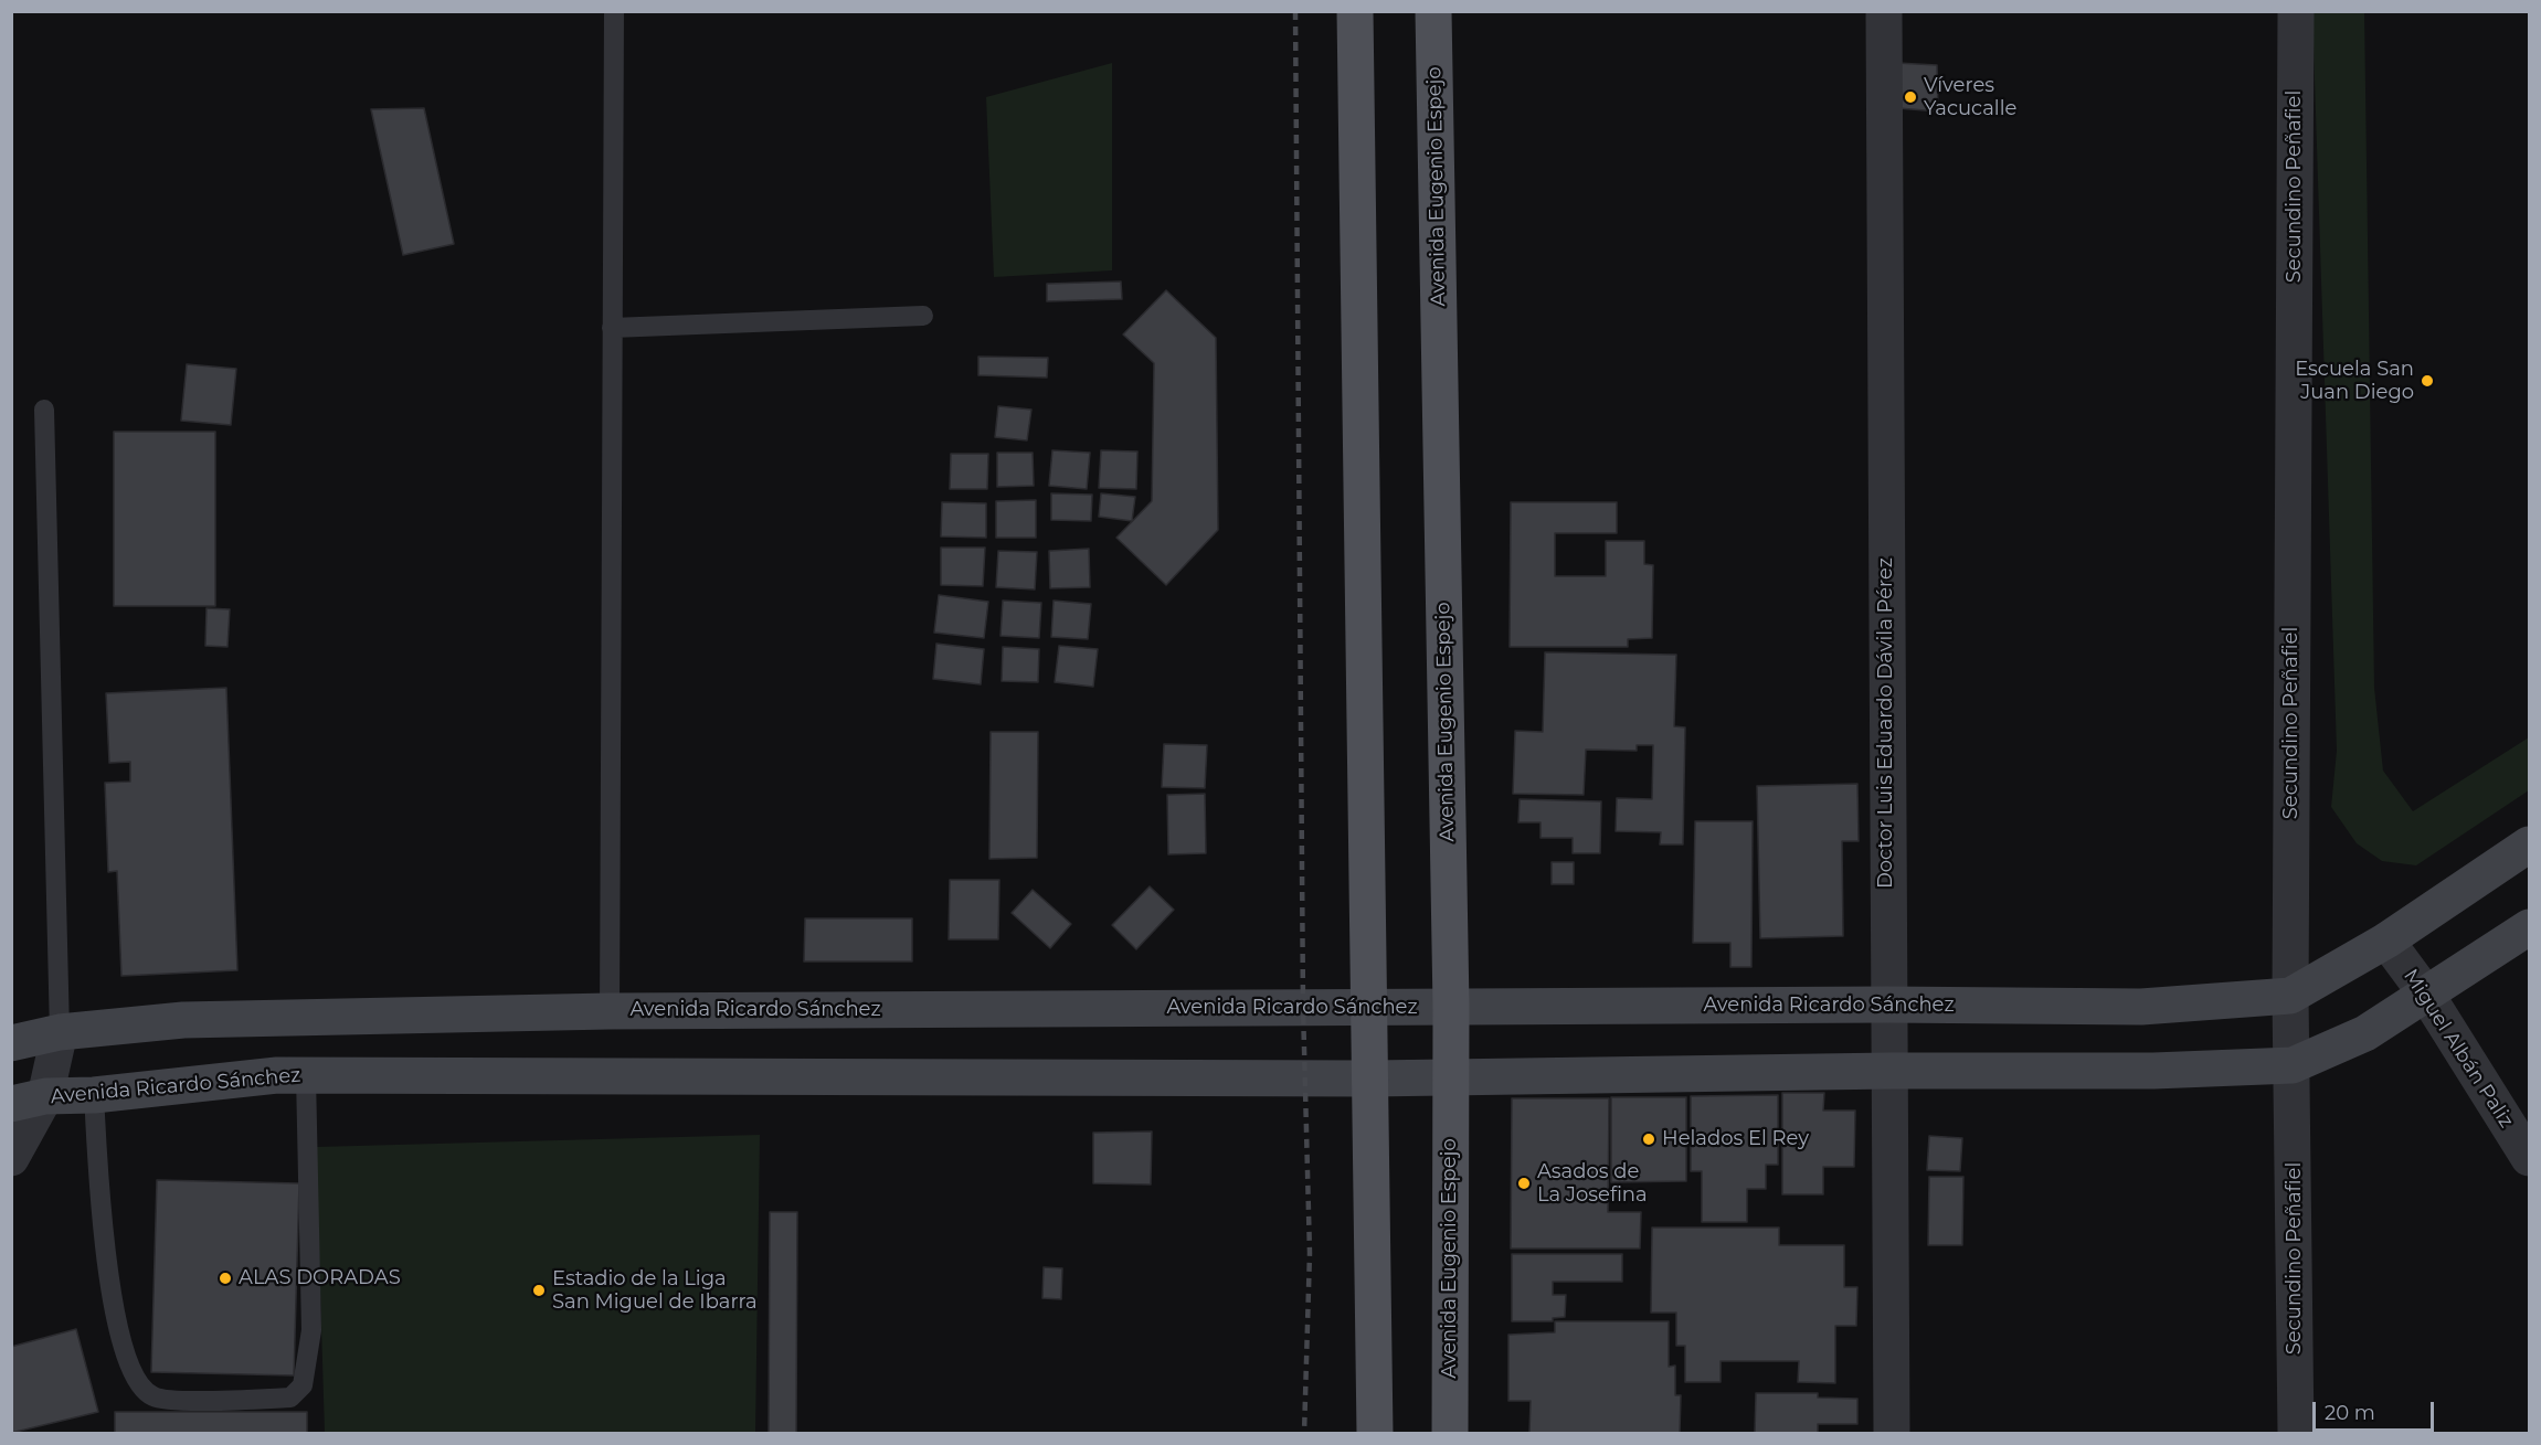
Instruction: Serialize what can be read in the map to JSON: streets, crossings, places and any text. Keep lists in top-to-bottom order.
{
  "streets": {
    "main road": ["Avenida Eugenio Espejo", "Avenida Ricardo Sánchez"],
    "street": ["Secundino Peñafiel", "Doctor Luis Eduardo Dávila Pérez", "Miguel Albán Paliz"]
  },
  "crossings": [
    ["Avenida Eugenio Espejo", "Avenida Ricardo Sánchez"],
    ["Secundino Peñafiel", "Avenida Ricardo Sánchez"],
    ["Doctor Luis Eduardo Dávila Pérez", "Avenida Ricardo Sánchez"],
    ["Avenida Ricardo Sánchez", "Miguel Albán Paliz"]
  ],
  "places": [
    "Víveres Yacucalle",
    "Escuela San Juan Diego",
    "Helados El Rey",
    "Asados de La Josefina",
    "ALAS DORADAS",
    "Estadio de la Liga San Miguel de Ibarra"
  ],
  "scale_bar": "20 m"
}
